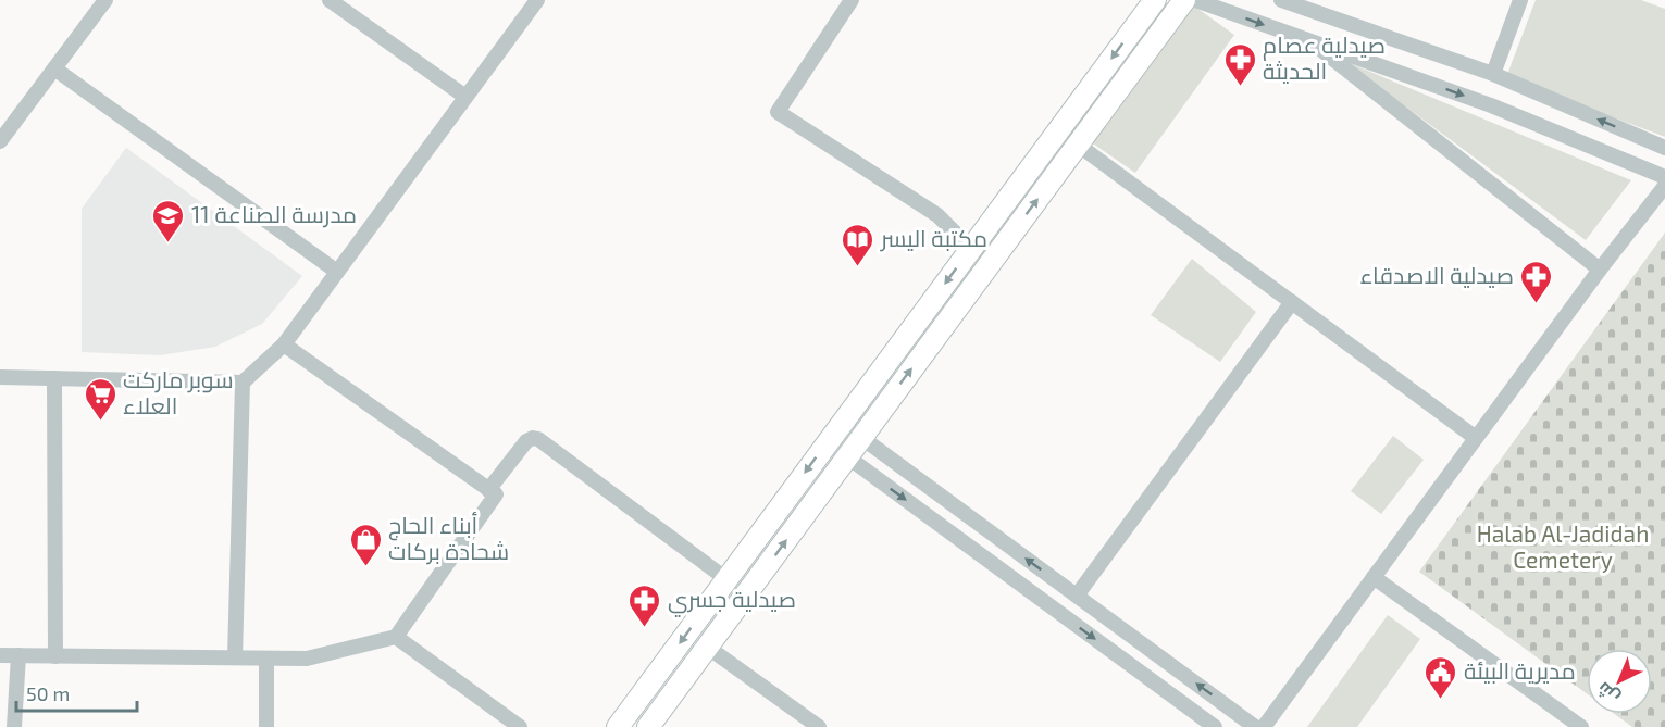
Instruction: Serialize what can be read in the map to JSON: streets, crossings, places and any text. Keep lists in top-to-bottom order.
{
  "parks": ["Halab Al-Jadidah Cemetery"],
  "places": {
    "pharmacy": ["صيدلية عصام الحديثة", "صيدلية الاصدقاء", "صيدلية جسري"],
    "school or university": ["مدرسة الصناعة 11"],
    "library": ["مكتبة اليسر"],
    "supermarket": ["سوبر ماركت العلاء"],
    "shop": ["أبناء الحاج شحادة بركات"],
    "public building": ["مديرية البيئة"]
  },
  "scale_bar": "50 m",
  "north": "bottom left"
}
